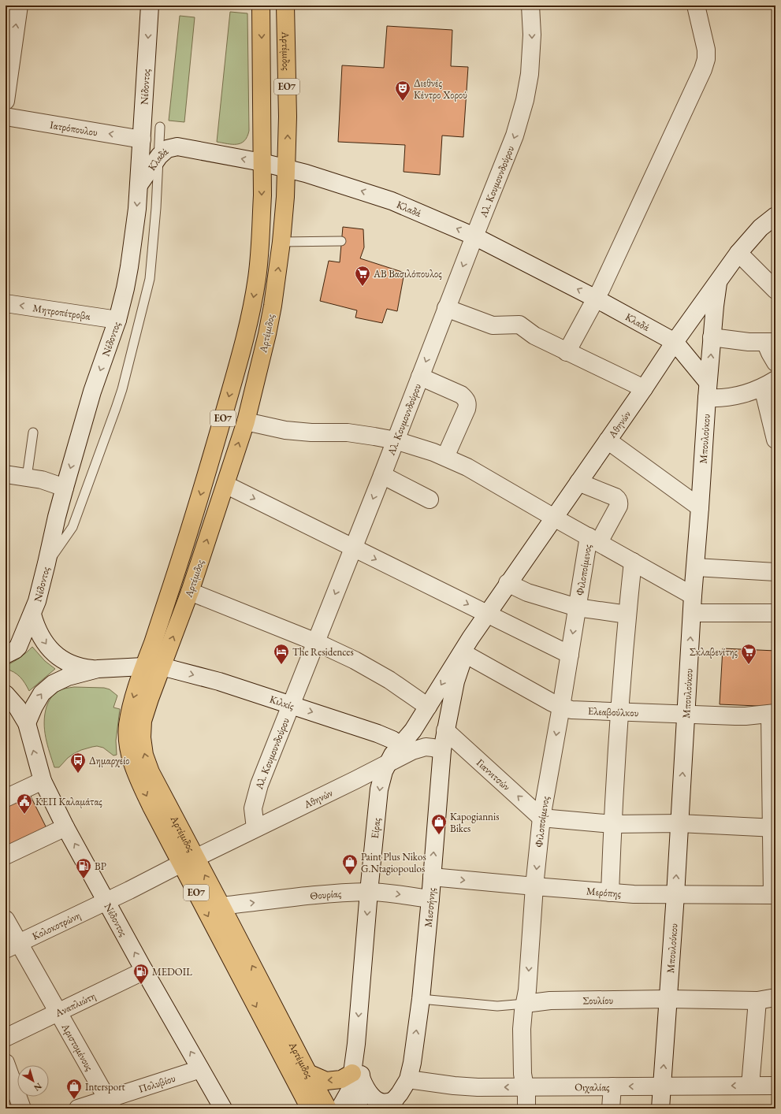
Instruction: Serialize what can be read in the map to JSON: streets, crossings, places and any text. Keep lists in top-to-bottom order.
{
  "streets": {
    "main road": ["Αρτέμιδος", "ΕΟ7"],
    "street": [
      "Νέδοντος",
      "Ιατρόπουλου",
      "Κλαδά",
      "Αλ. Κουμουνδούρου",
      "Μητροπέτροβα",
      "Αθηνών",
      "Μπουλούκου",
      "Φιλοποίμενος",
      "Κιλκίς",
      "Ελεαβούλκου",
      "Γιαννιτσών",
      "Είρας",
      "Μερόπης",
      "Θουρίας",
      "Μεσσήνης",
      "Κολοκοτρώνη",
      "Σουλίου",
      "Αναπλιώτη",
      "Αριστομένους",
      "Πολυβίου",
      "Οιχαλίας"
    ]
  },
  "crossings": [
    ["Αρτέμιδος", "Κλαδά"],
    ["Αρτέμιδος", "Αθηνών"],
    ["Αρτέμιδος", "Κιλκίς"],
    ["Αρτέμιδος", "Θουρίας"],
    ["Αρτέμιδος", "Κολοκοτρώνη"],
    ["Νέδοντος", "Ιατρόπουλου"],
    ["Νέδοντος", "Κλαδά"],
    ["Νέδοντος", "Μητροπέτροβα"],
    ["Νέδοντος", "Κολοκοτρώνη"],
    ["Νέδοντος", "Αναπλιώτη"],
    ["Νέδοντος", "Πολυβίου"],
    ["Κλαδά", "Αλ. Κουμουνδούρου"],
    ["Κλαδά", "Αθηνών"],
    ["Αλ. Κουμουνδούρου", "Αθηνών"],
    ["Αλ. Κουμουνδούρου", "Κιλκίς"],
    ["Αθηνών", "Μπουλούκου"],
    ["Αθηνών", "Φιλοποίμενος"],
    ["Αθηνών", "Είρας"],
    ["Αθηνών", "Μεσσήνης"],
    ["Αθηνών", "Κολοκοτρώνη"],
    ["Μπουλούκου", "Ελεαβούλκου"],
    ["Μπουλούκου", "Μερόπης"],
    ["Μπουλούκου", "Σουλίου"],
    ["Μπουλούκου", "Οιχαλίας"],
    ["Φιλοποίμενος", "Ελεαβούλκου"],
    ["Φιλοποίμενος", "Γιαννιτσών"],
    ["Φιλοποίμενος", "Μερόπης"],
    ["Φιλοποίμενος", "Σουλίου"],
    ["Φιλοποίμενος", "Οιχαλίας"],
    ["Κιλκίς", "Είρας"],
    ["Ελεαβούλκου", "Μεσσήνης"],
    ["Γιαννιτσών", "Μεσσήνης"],
    ["Είρας", "Θουρίας"],
    ["Είρας", "Μεσσήνης"],
    ["Μερόπης", "Μεσσήνης"],
    ["Θουρίας", "Μεσσήνης"],
    ["Μεσσήνης", "Σουλίου"],
    ["Μεσσήνης", "Οιχαλίας"],
    ["Κολοκοτρώνη", "Αριστομένους"],
    ["Αναπλιώτη", "Αριστομένους"],
    ["Αριστομένους", "Πολυβίου"]
  ],
  "one_way": [
    "Ιατρόπουλου",
    "Κλαδά",
    "Μητροπέτροβα",
    "Είρας",
    "Θουρίας",
    "Μεσσήνης",
    "Οιχαλίας"
  ],
  "places": {
    "theatre": ["Διεθνές Κέντρο Χορού"],
    "supermarket": ["ΑΒ Βασιλόπουλος", "Σκλαβενίτης"],
    "hotel": ["The Residences"],
    "bus stop": ["Δημαρχείο"],
    "public building": ["ΚΕΠ Καλαμάτας"],
    "shop": ["Kapogiannis Bikes", "Paint Plus Nikos G.Ntagiopoulos", "Intersport"],
    "fuel station": ["BP", "MEDOIL"]
  },
  "north": "bottom right"
}
